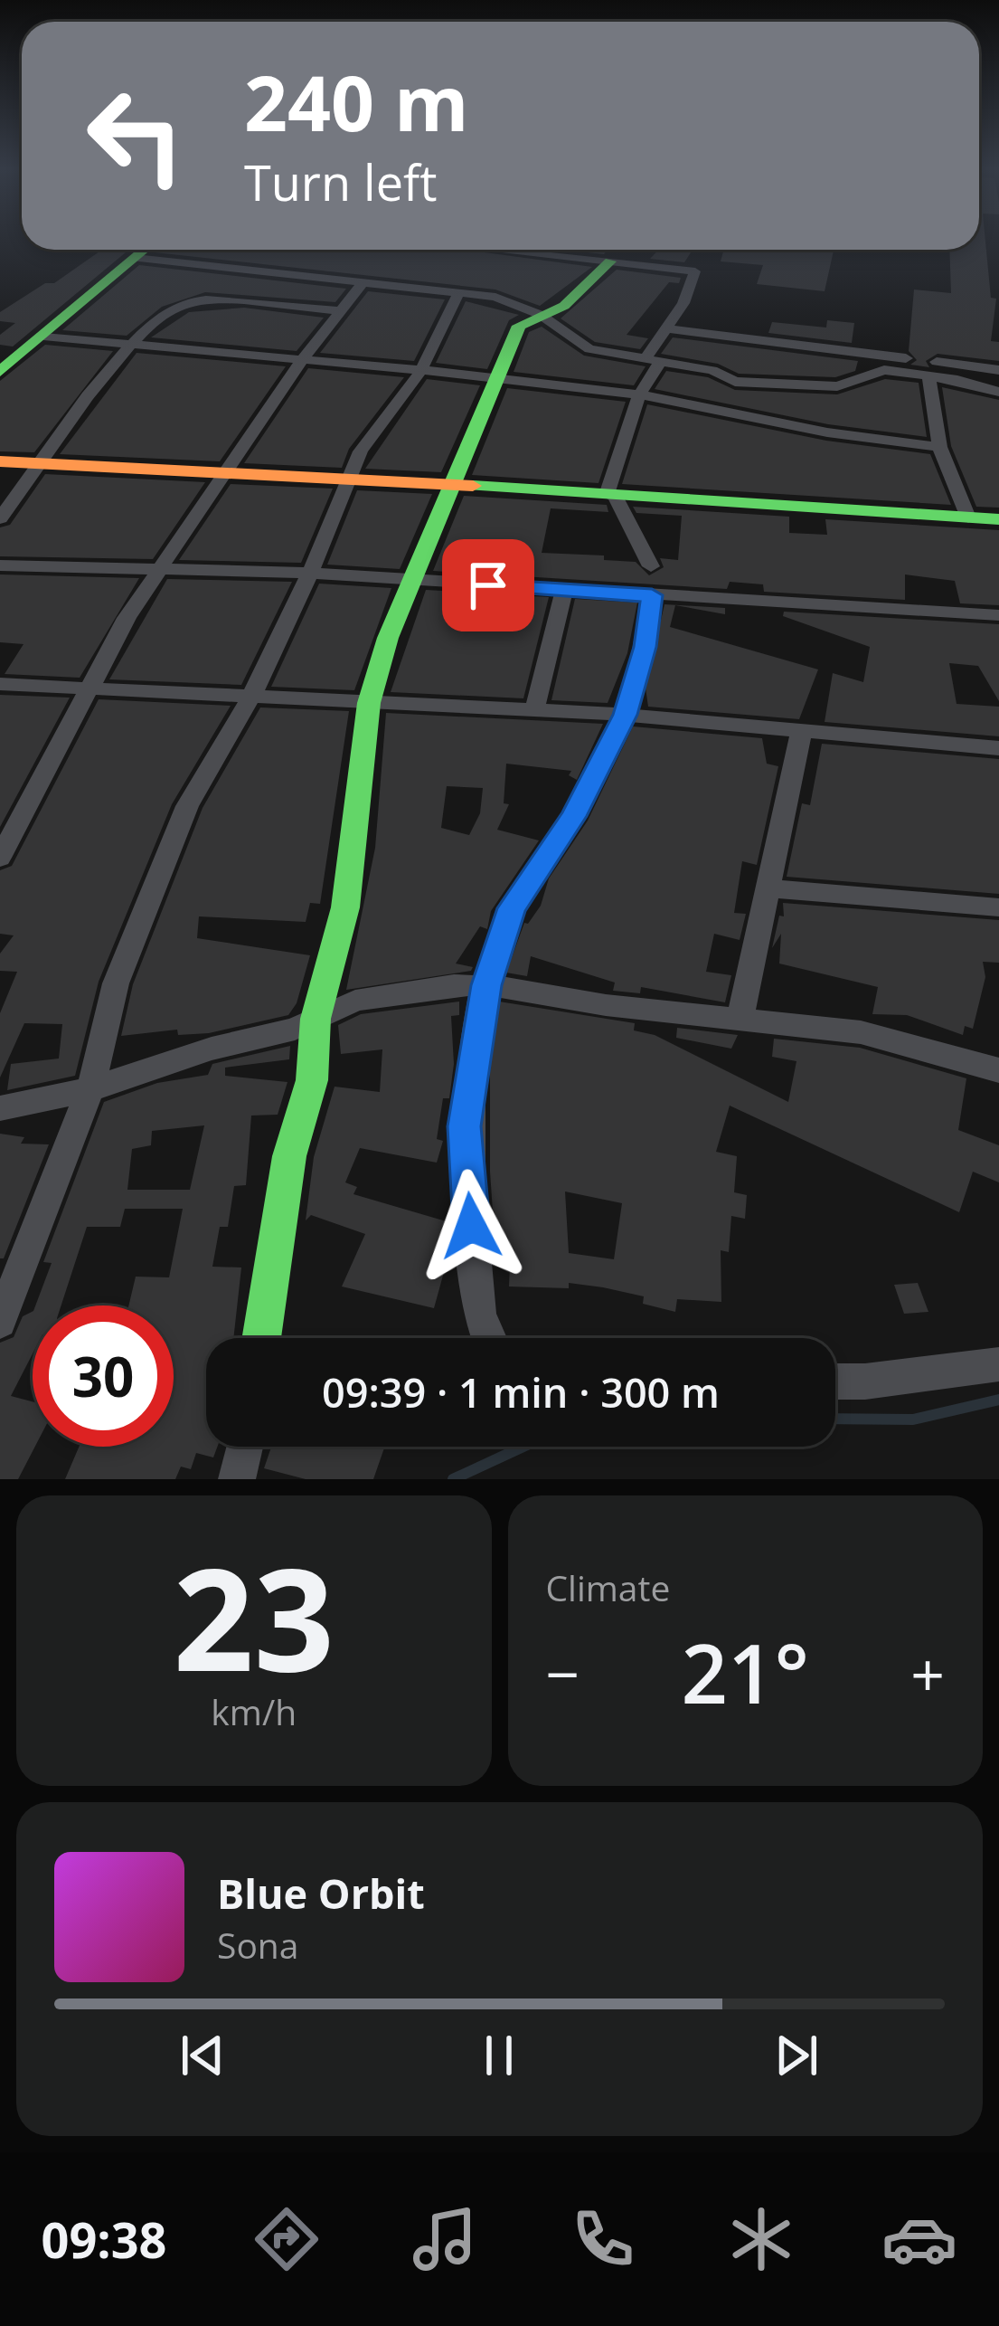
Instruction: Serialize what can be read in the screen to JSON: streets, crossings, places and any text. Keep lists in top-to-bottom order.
{
  "page": {
    "turn": ["240 m", "Turn left"],
    "limit": "30",
    "trip": "09:39 · 1 min · 300 m",
    "tile": [
      ["23", "km/h"],
      "Climate"
    ],
    "heat": ["−", "21°", "+"],
    "song": ["Blue Orbit", "Sona"],
    "tabs": "09:38"
  }
}
